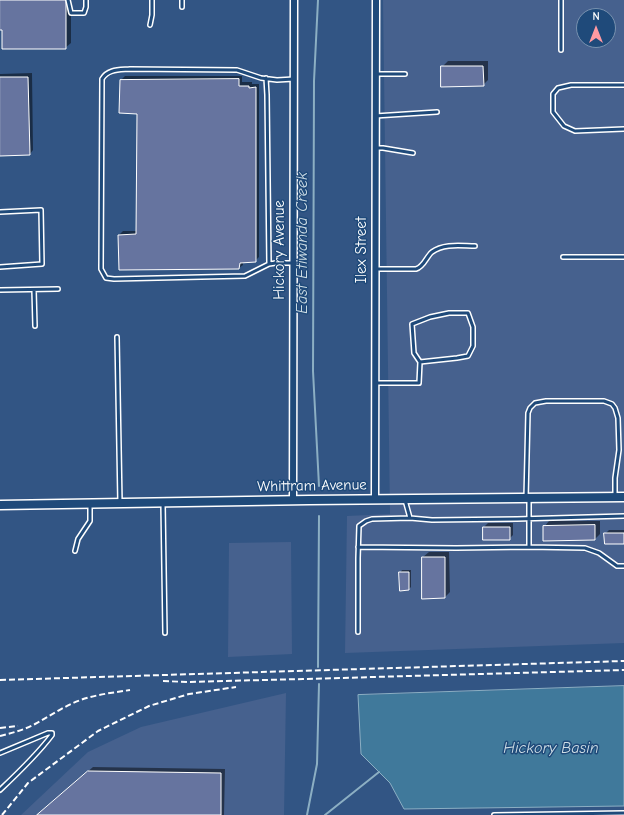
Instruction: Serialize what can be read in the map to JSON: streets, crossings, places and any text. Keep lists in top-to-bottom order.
{
  "streets": {
    "street": ["Hickory Avenue", "Ilex Street", "Whittram Avenue"]
  },
  "crossings": [
    ["Hickory Avenue", "Whittram Avenue"],
    ["Ilex Street", "Whittram Avenue"]
  ],
  "water": ["East Etiwanda Creek", "Hickory Basin"],
  "north": "top"
}
